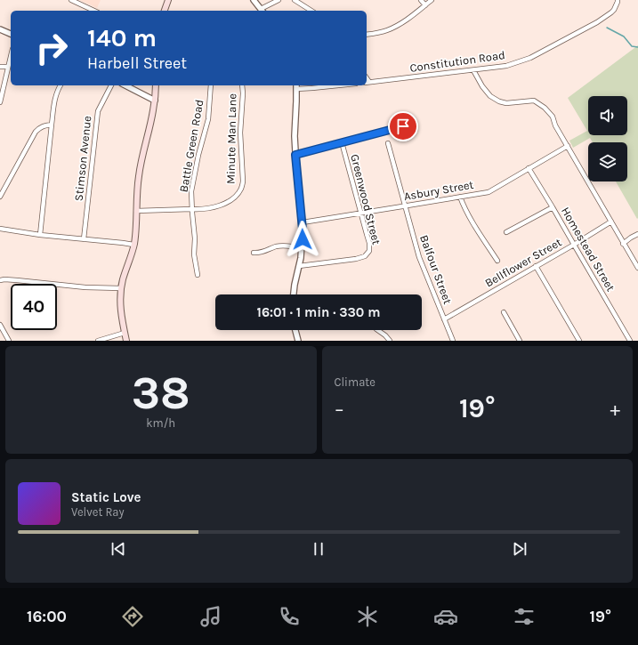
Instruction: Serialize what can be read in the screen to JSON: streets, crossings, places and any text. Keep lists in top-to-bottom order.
{
  "streets": {
    "street": [
      "Constitution Road",
      "Minute Man Lane",
      "Battle Green Road",
      "Stimson Avenue",
      "Asbury Street",
      "Greenwood Street",
      "Homestead Street",
      "Bellflower Street",
      "Balfour Street"
    ]
  },
  "crossings": [
    ["Minute Man Lane", "Battle Green Road"],
    ["Asbury Street", "Greenwood Street"],
    ["Asbury Street", "Homestead Street"],
    ["Asbury Street", "Balfour Street"],
    ["Homestead Street", "Bellflower Street"],
    ["Bellflower Street", "Balfour Street"]
  ],
  "page": {
    "turn": ["140 m", "Harbell Street"],
    "limit": "40",
    "trip": "16:01 · 1 min · 330 m",
    "tile": [
      ["38", "km/h"],
      "Climate"
    ],
    "heat": ["−", "19°", "+"],
    "song": ["Static Love", "Velvet Ray"],
    "tabs": ["16:00", "19°"]
  }
}
